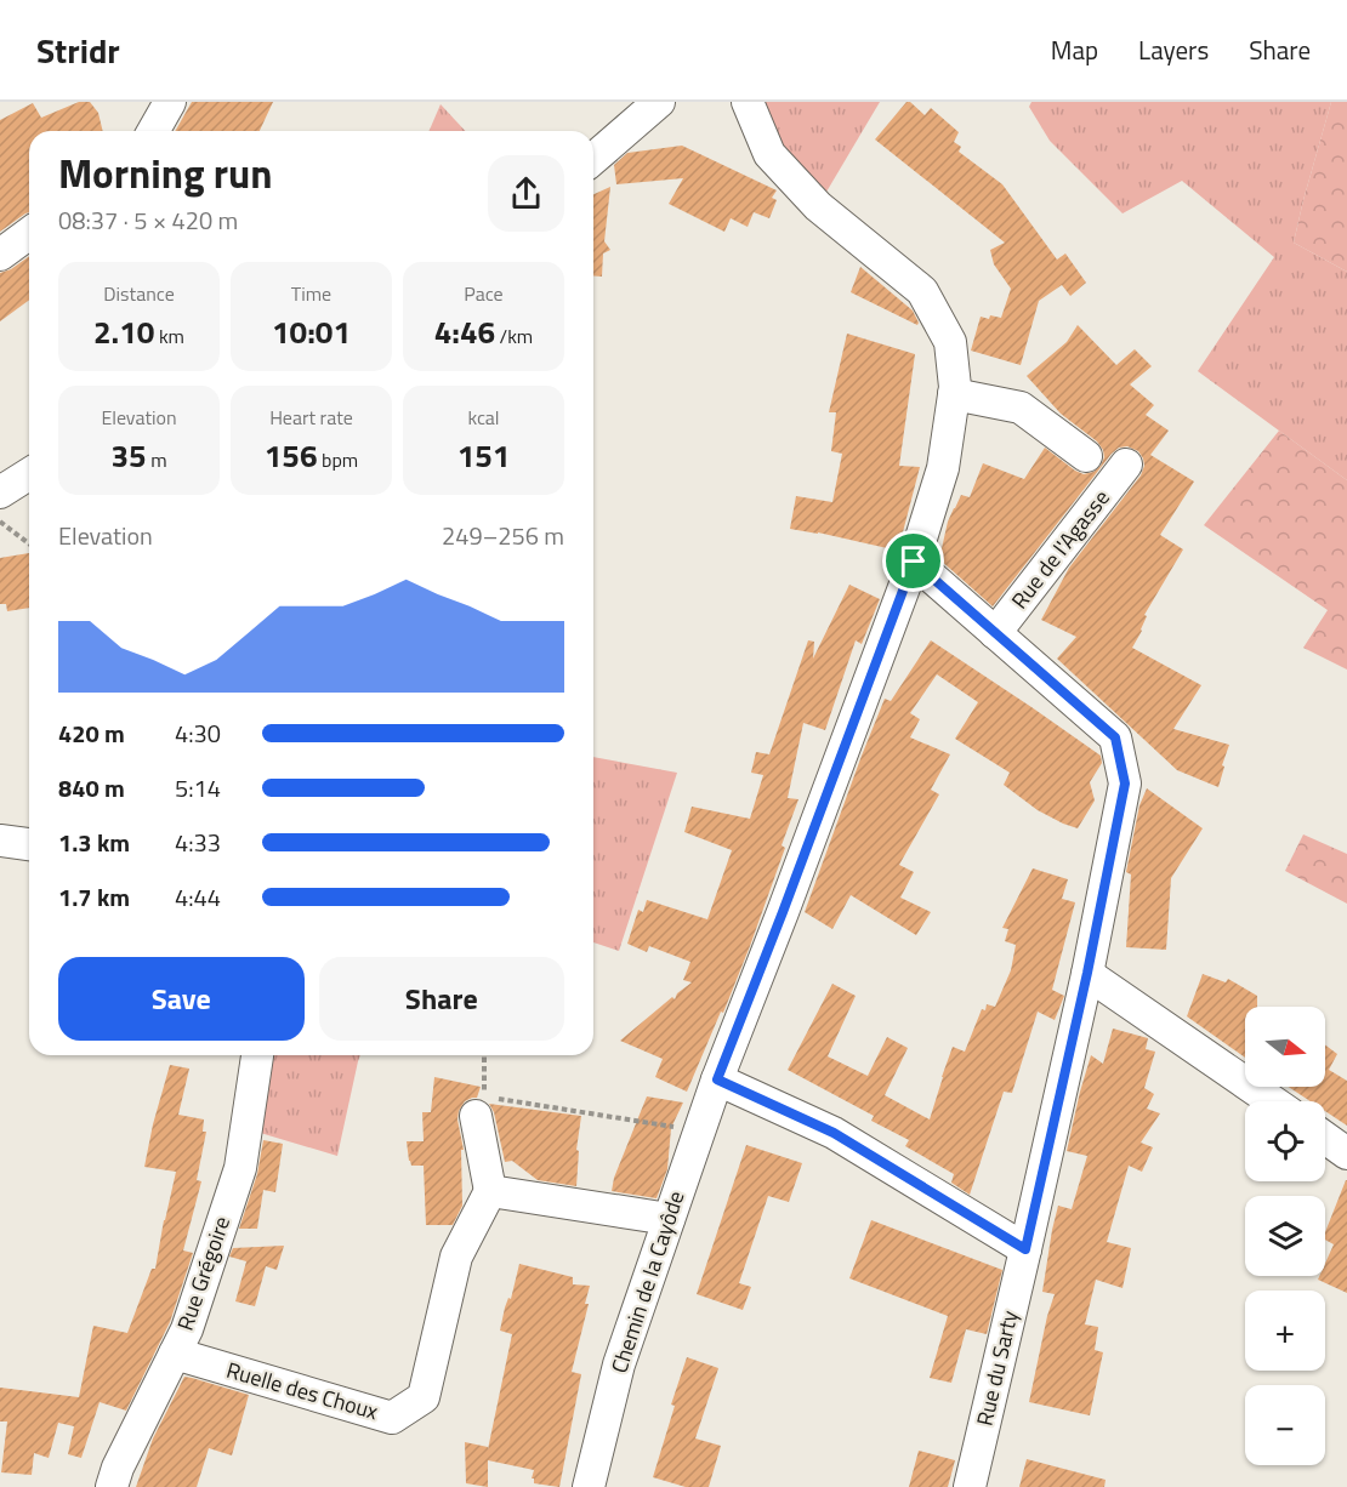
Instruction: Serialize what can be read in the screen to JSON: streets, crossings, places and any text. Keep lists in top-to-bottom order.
{
  "streets": {
    "street": [
      "Rue de l'Agasse",
      "Rue Grégoire",
      "Chemin de la Cayôde",
      "Rue du Sarty",
      "Ruelle des Choux"
    ]
  },
  "crossings": [
    ["Rue Grégoire", "Ruelle des Choux"]
  ],
  "north": "right",
  "page": {
    "header": "Stridr",
    "nav": ["Map", "Layers", "Share"],
    "heading": ["Morning run", "08:37 · 5 × 420 m"],
    "stats": [
      ["Distance", "2.10 km"],
      ["Time", "10:01"],
      ["Pace", "4:46 /km"],
      ["Elevation", "35 m"],
      ["Heart rate", "156 bpm"],
      ["kcal", "151"]
    ],
    "chart": ["Elevation", "249–256 m"],
    "list": [
      {
        "name": "420 m",
        "note": "4:30"
      },
      {
        "name": "840 m",
        "note": "5:14"
      },
      {
        "name": "1.3 km",
        "note": "4:33"
      },
      {
        "name": "1.7 km",
        "note": "4:44"
      }
    ],
    "buttons": ["Save", "Share"],
    "map_buttons": ["+", "−"]
  }
}
